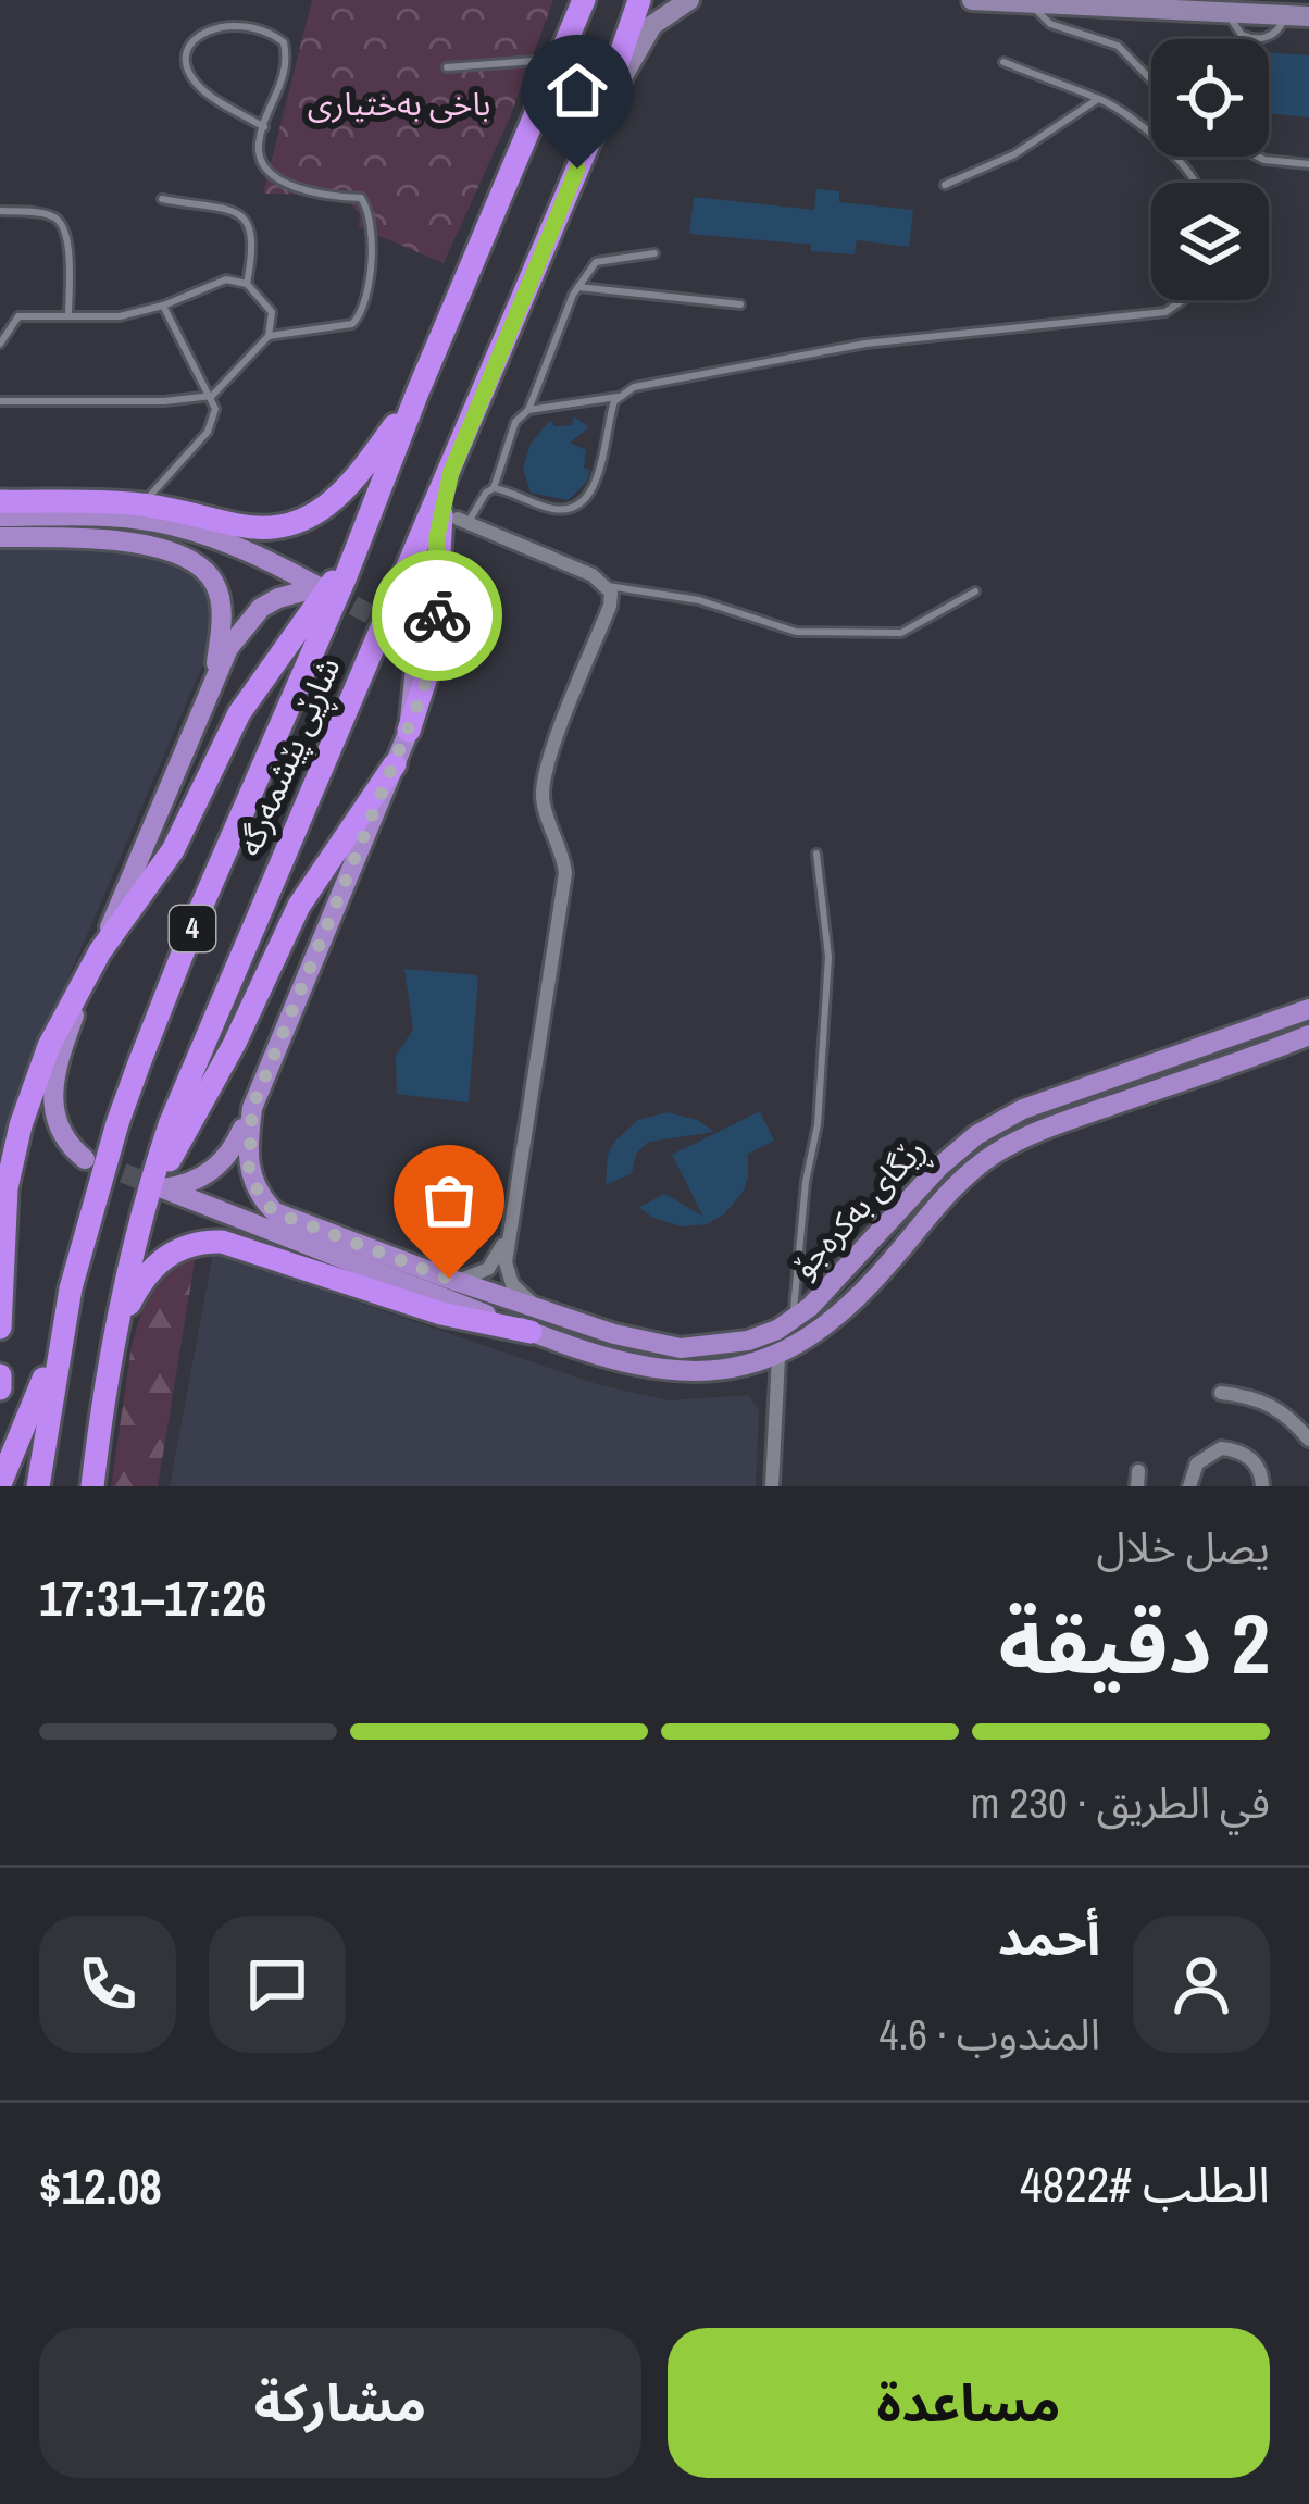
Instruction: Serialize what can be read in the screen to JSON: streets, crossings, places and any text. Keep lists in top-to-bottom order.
{
  "streets": {
    "highway": ["شاڕێی پێشمەرگە", "4"],
    "main road": ["ڕێگای بەکرەجۆ"]
  },
  "parks": ["باخی بەختیاری"],
  "page": {
    "heading": ["2 دقيقة", "يصل خلال", "17:26–17:31"],
    "panel": [
      "أحمد",
      "المندوب · 4.6",
      "الطلب #4822",
      "$12.08"
    ],
    "bar": "في الطريق · 230 m",
    "buttons": ["مساعدة", "مشاركة"]
  }
}
